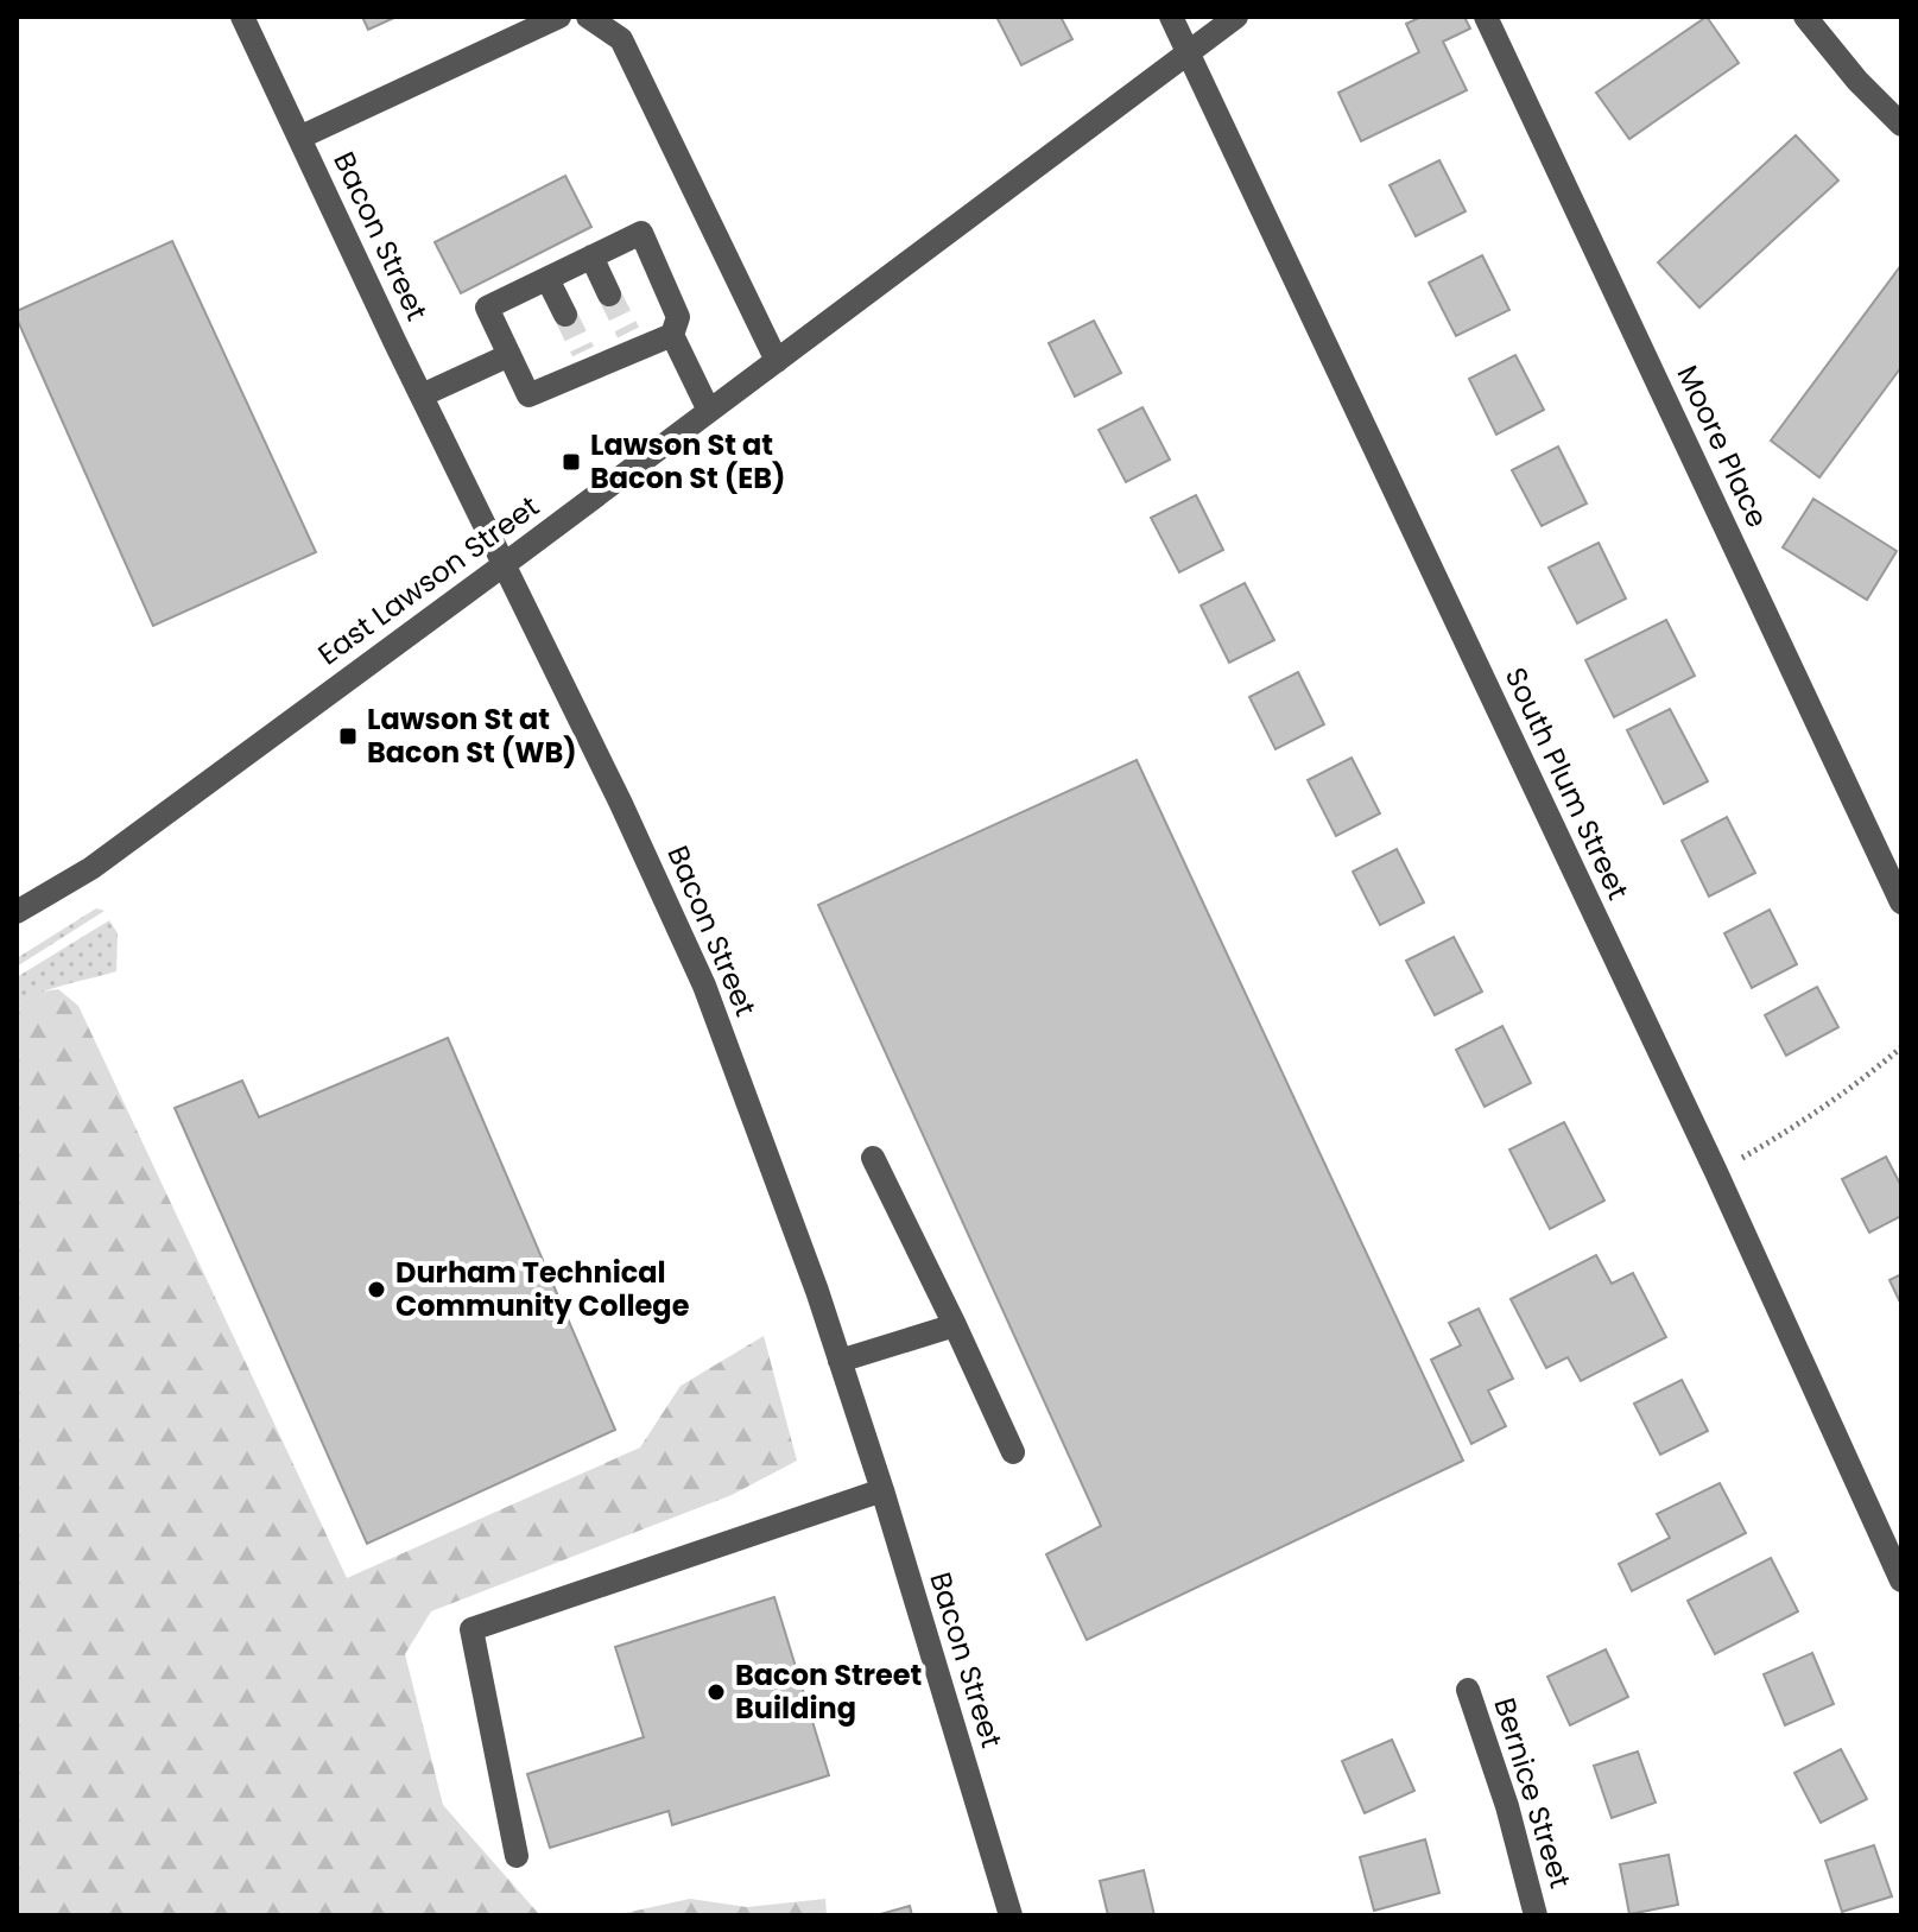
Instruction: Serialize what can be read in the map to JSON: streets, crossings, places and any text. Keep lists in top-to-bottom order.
{
  "streets": {
    "street": [
      "Bacon Street",
      "Moore Place",
      "East Lawson Street",
      "South Plum Street",
      "Bernice Street"
    ]
  },
  "crossings": [
    ["Bacon Street", "East Lawson Street"],
    ["East Lawson Street", "South Plum Street"]
  ],
  "places": {
    "transit": ["Lawson St at Bacon St (EB)", "Lawson St at Bacon St (WB)"],
    "other": ["Durham Technical Community College", "Bacon Street Building"]
  }
}
